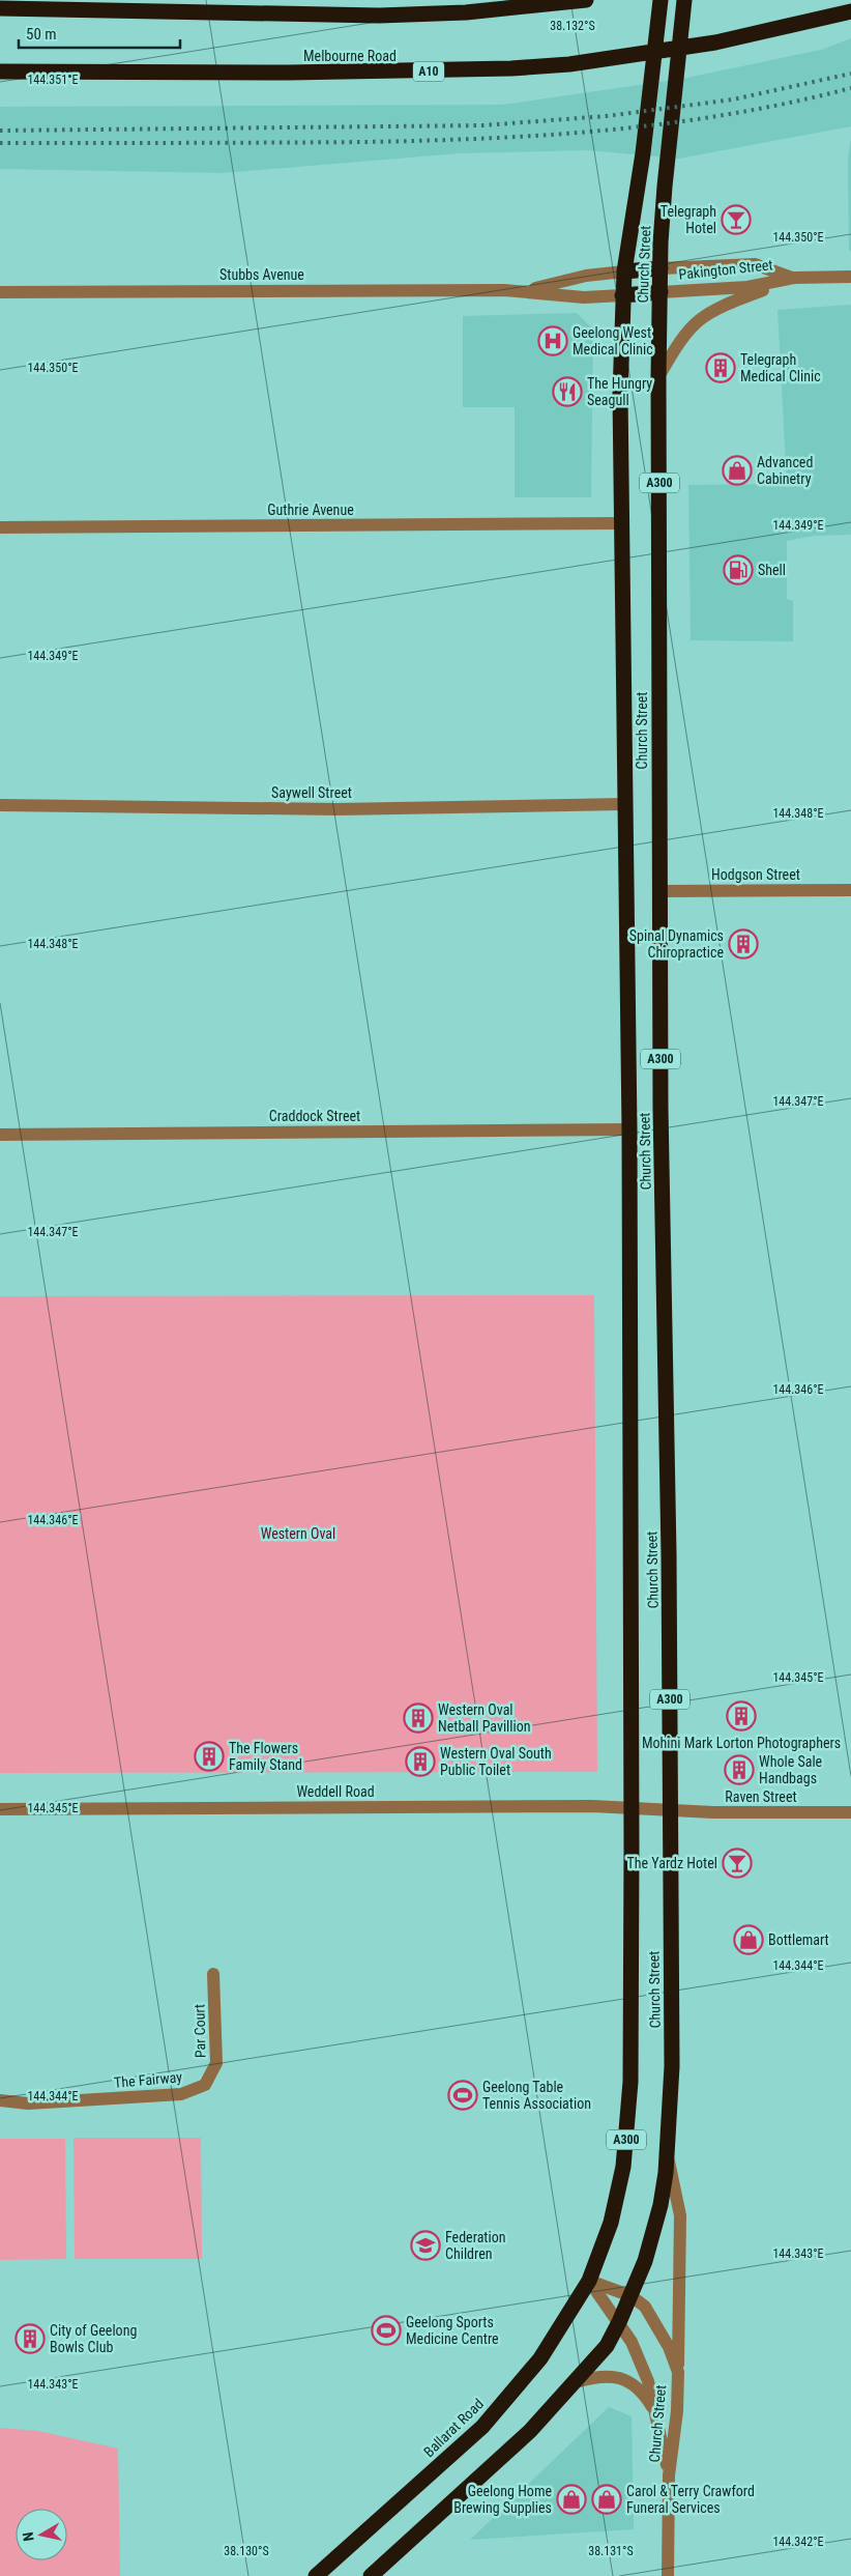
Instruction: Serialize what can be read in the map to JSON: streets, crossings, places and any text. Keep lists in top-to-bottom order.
{
  "streets": {
    "highway": [
      "Melbourne Road",
      "A10",
      "Church Street",
      "Pakington Street",
      "Stubbs Avenue",
      "A300",
      "Ballarat Road"
    ],
    "street": [
      "Guthrie Avenue",
      "Saywell Street",
      "Hodgson Street",
      "Craddock Street",
      "Weddell Road",
      "Raven Street",
      "Par Court",
      "The Fairway"
    ]
  },
  "crossings": [
    ["Church Street", "Pakington Street"],
    ["Church Street", "Stubbs Avenue"],
    ["Church Street", "A300"],
    ["Church Street", "Guthrie Avenue"],
    ["Church Street", "Saywell Street"],
    ["Church Street", "Hodgson Street"],
    ["Church Street", "Craddock Street"],
    ["Church Street", "Weddell Road"],
    ["Church Street", "Raven Street"],
    ["Church Street", "Ballarat Road"],
    ["Pakington Street", "Stubbs Avenue"],
    ["Weddell Road", "Raven Street"],
    ["Par Court", "The Fairway"]
  ],
  "parks": ["Western Oval"],
  "places": {
    "bar": ["Telegraph Hotel", "The Yardz Hotel"],
    "hospital": ["Geelong West Medical Clinic"],
    "building": [
      "Telegraph Medical Clinic",
      "Spinal Dynamics Chiropractice",
      "Mohini Mark Lorton Photographers",
      "Western Oval Netball Pavillion",
      "The Flowers Family Stand",
      "Western Oval South Public Toilet",
      "Whole Sale Handbags",
      "City of Geelong Bowls Club"
    ],
    "restaurant": ["The Hungry Seagull"],
    "shop": [
      "Advanced Cabinetry",
      "Bottlemart",
      "Geelong Home Brewing Supplies",
      "Carol & Terry Crawford Funeral Services"
    ],
    "fuel station": ["Shell"],
    "sports": ["Geelong Table Tennis Association", "Geelong Sports Medicine Centre"],
    "school or university": ["Federation Children"]
  },
  "scale_bar": "50 m",
  "north": "left",
  "coordinates": [
    "38.132°S",
    "144.351°E",
    "144.350°E",
    "144.349°E",
    "144.348°E",
    "144.347°E",
    "144.346°E",
    "144.345°E",
    "144.344°E",
    "144.343°E",
    "144.342°E",
    "38.130°S",
    "38.131°S"
  ]
}
